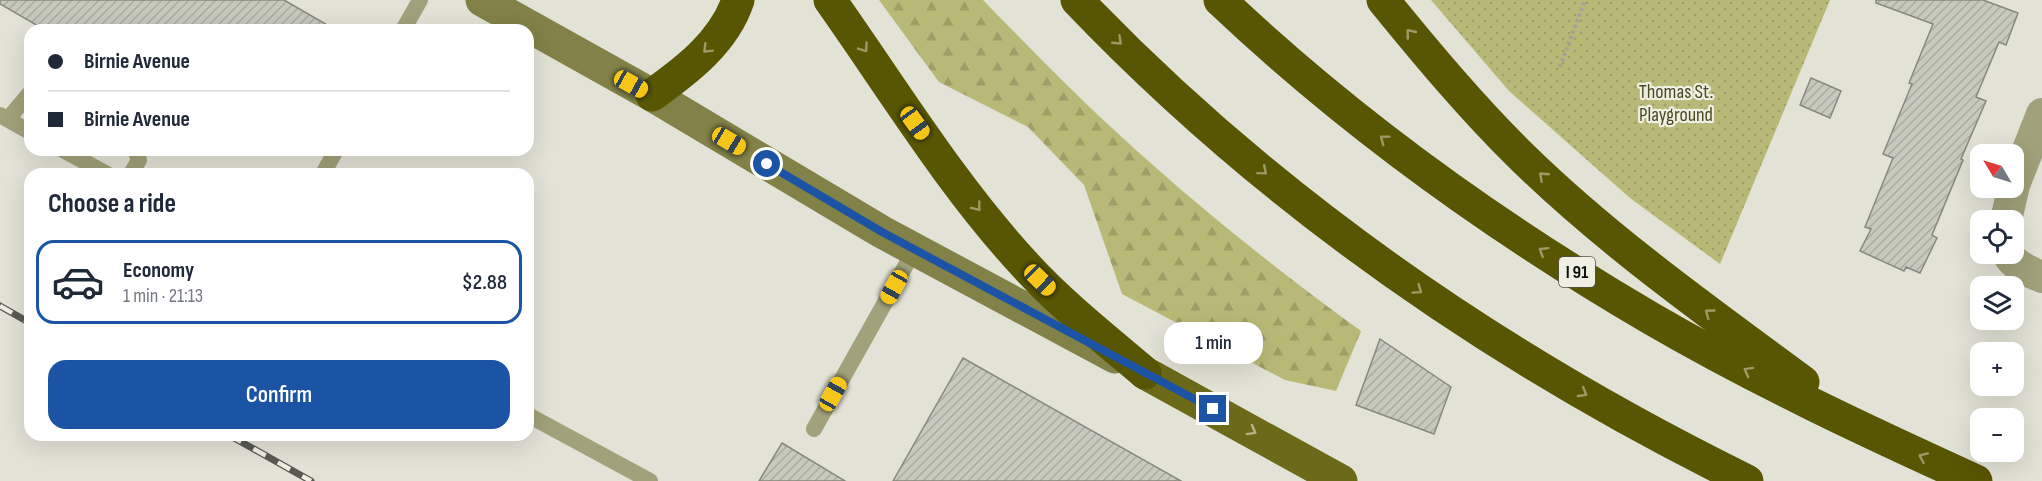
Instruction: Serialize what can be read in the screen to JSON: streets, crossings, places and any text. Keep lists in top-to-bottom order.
{
  "streets": {
    "highway": ["I 91"]
  },
  "parks": ["Thomas St. Playground"],
  "north": "top left",
  "page": {
    "banner": ["Birnie Avenue", "Birnie Avenue"],
    "map_buttons": ["+", "−"],
    "heading": "Choose a ride",
    "list": [
      {
        "name": "Economy",
        "note": "1 min · 21:13",
        "value": "$2.88"
      }
    ],
    "bubble": "1 min",
    "buttons": "Confirm"
  }
}
